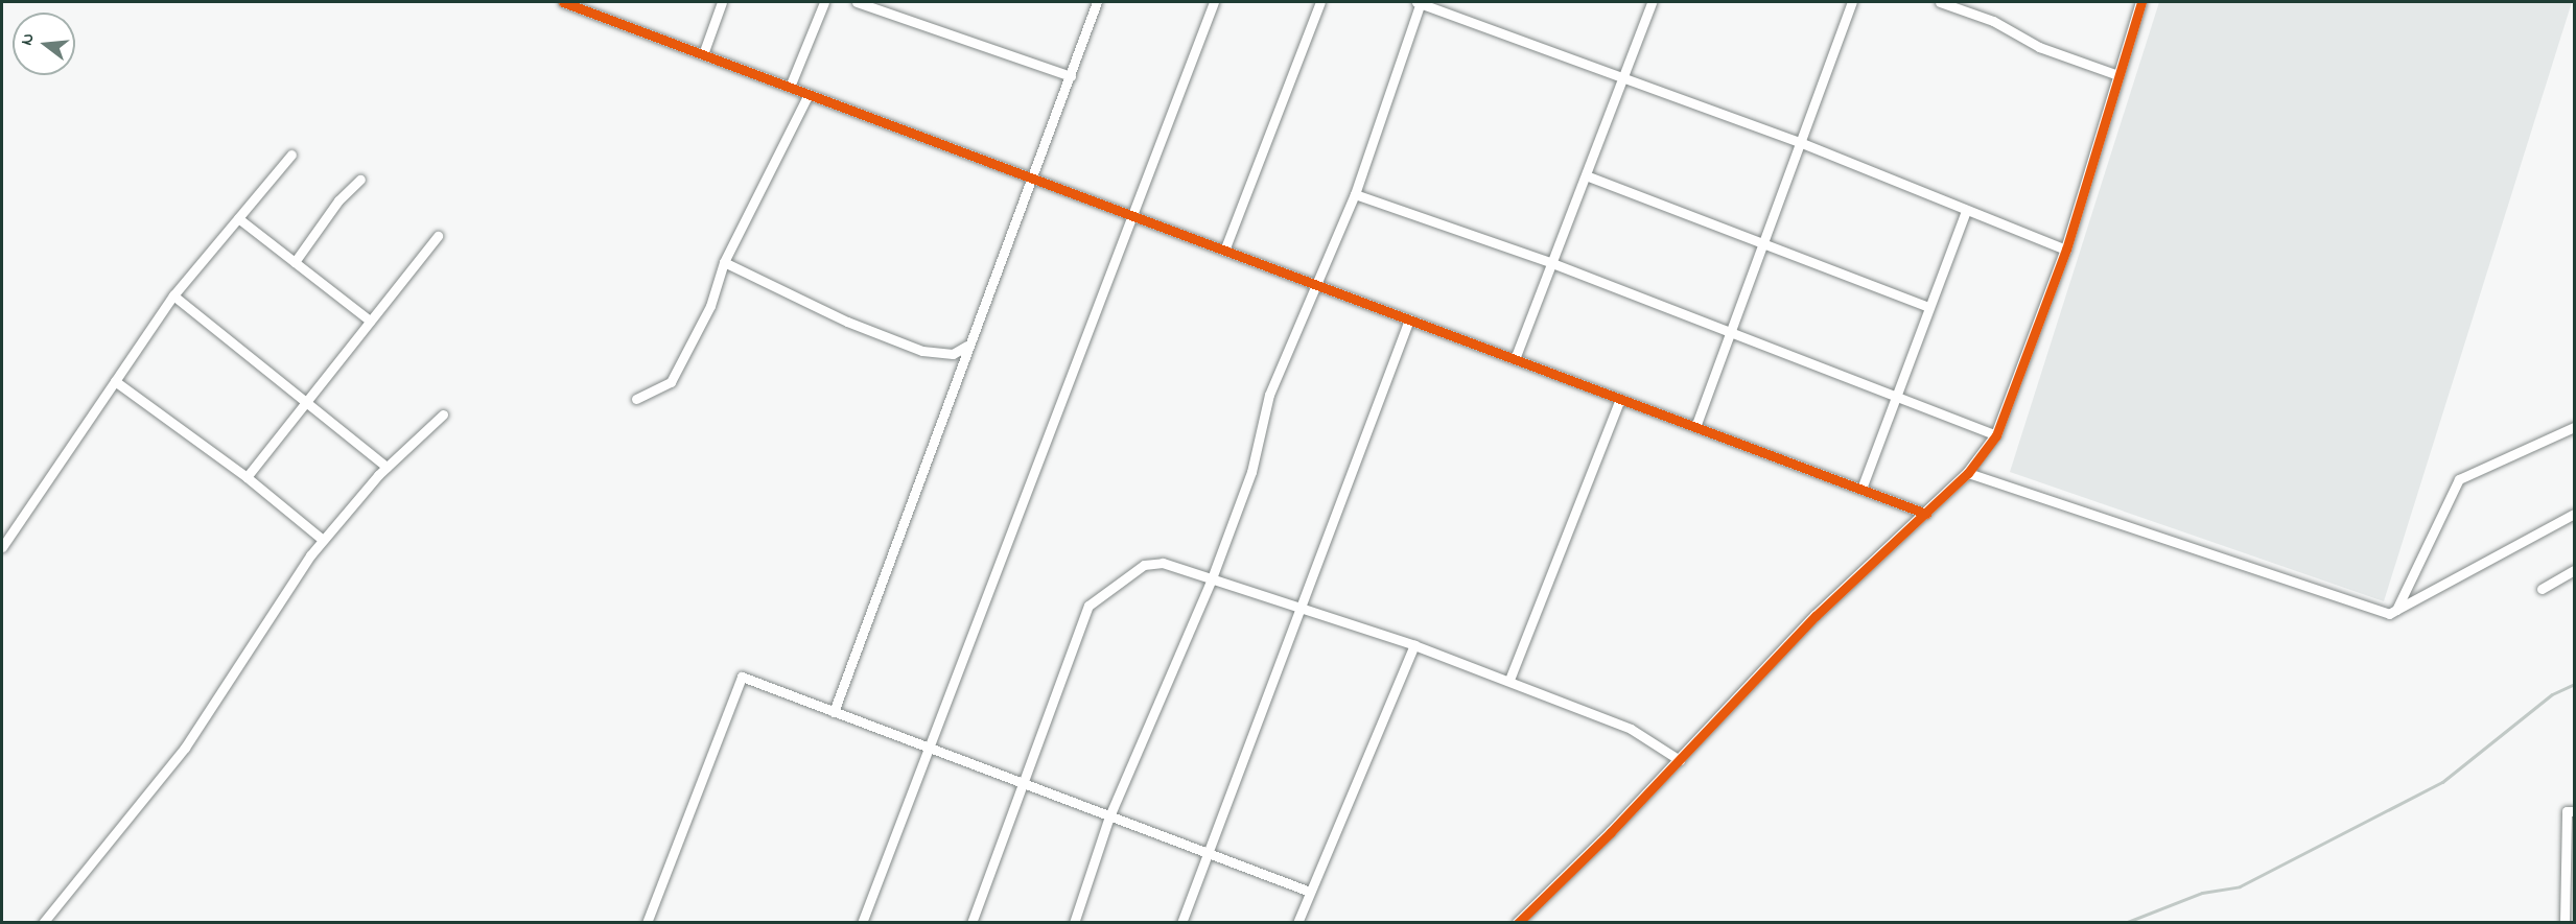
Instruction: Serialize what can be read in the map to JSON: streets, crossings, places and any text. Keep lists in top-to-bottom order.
{
  "north": "left"
}
